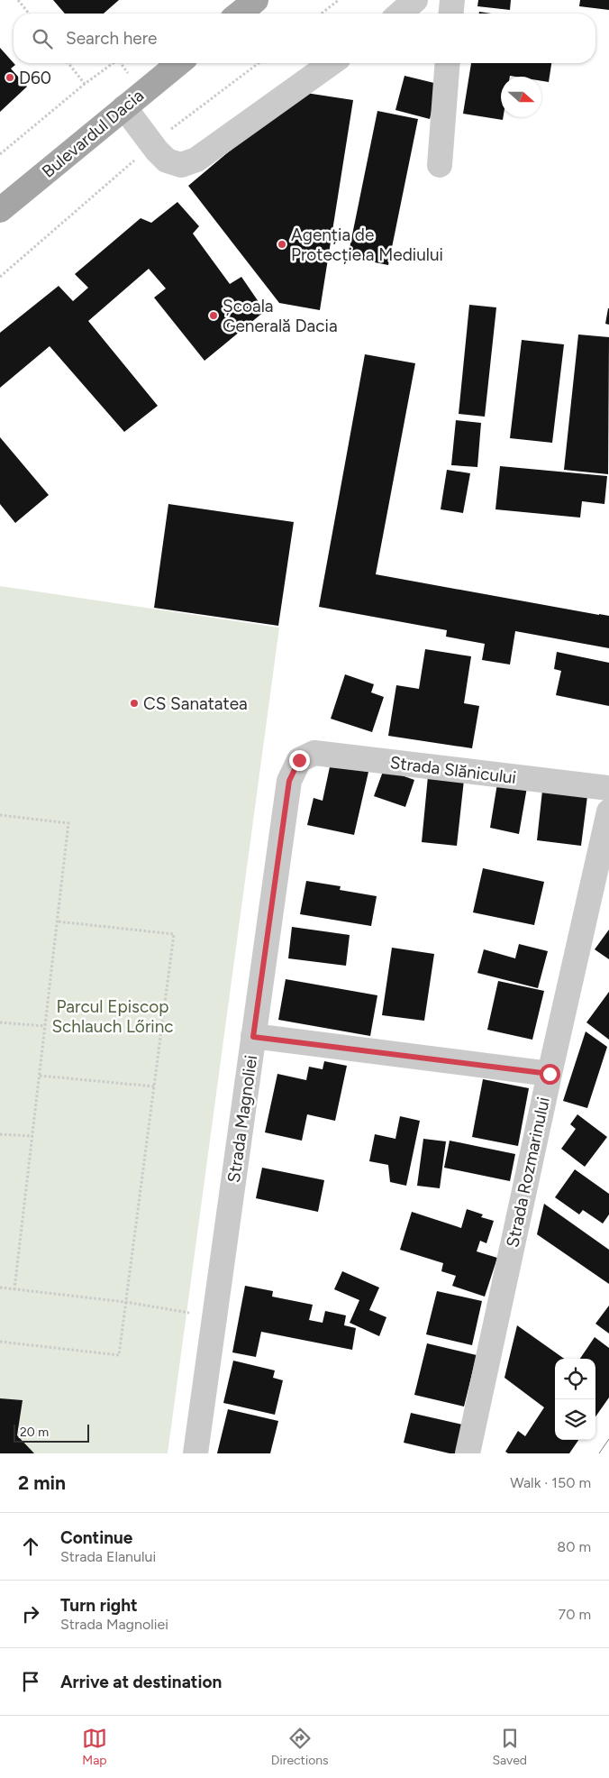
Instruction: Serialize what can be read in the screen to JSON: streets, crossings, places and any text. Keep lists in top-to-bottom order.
{
  "streets": {
    "main road": ["Bulevardul Dacia"],
    "street": ["Strada Slănicului", "Strada Magnoliei", "Strada Rozmarinului"]
  },
  "crossings": [
    ["Strada Slănicului", "Strada Magnoliei"]
  ],
  "parks": ["Parcul Episcop Schlauch Lőrinc"],
  "places": [
    "D60",
    "Agenția de Protecție a Mediului",
    "Școala Generală Dacia",
    "CS Sanatatea"
  ],
  "scale_bar": "20 m",
  "north": "right",
  "page": {
    "search": "Search here",
    "scale": "20 m",
    "heading": ["2 min", "Walk · 150 m"],
    "list": [
      ["Continue", "Strada Elanului", "80 m"],
      ["Turn right", "Strada Magnoliei", "70 m"],
      "Arrive at destination"
    ],
    "nav": ["Map", "Directions", "Saved"]
  }
}
